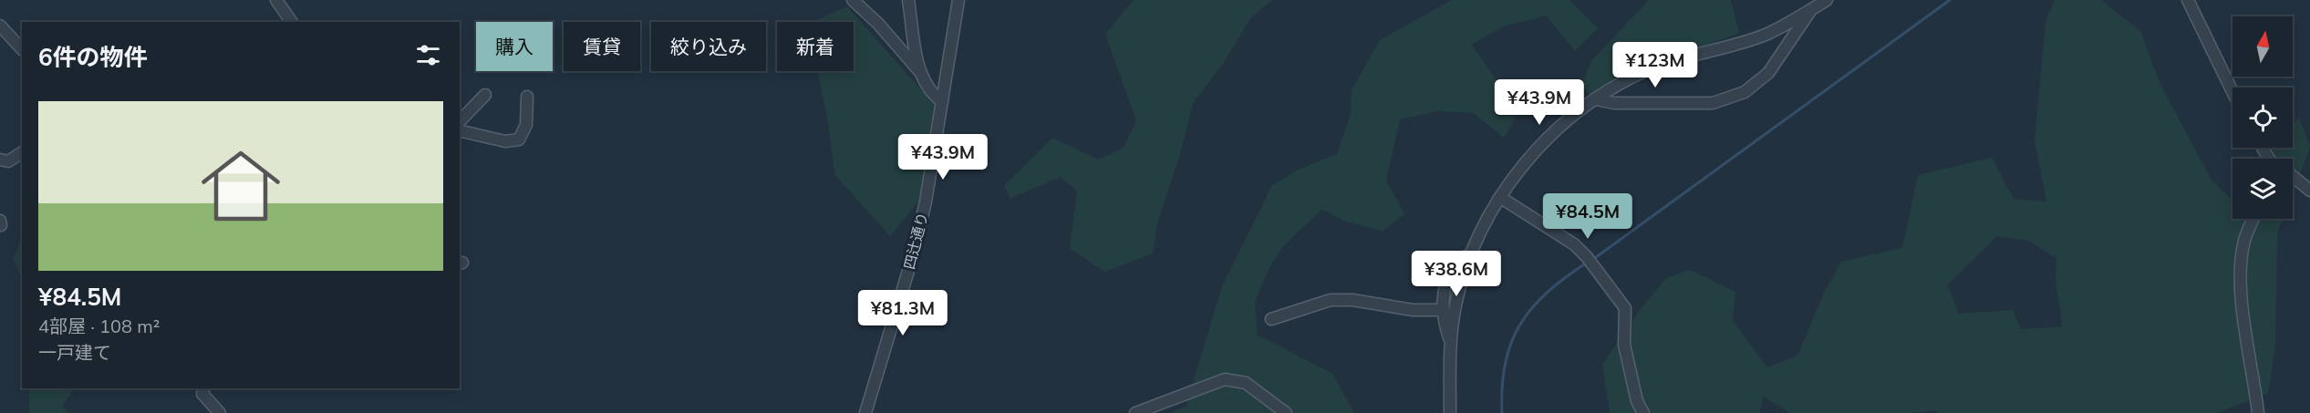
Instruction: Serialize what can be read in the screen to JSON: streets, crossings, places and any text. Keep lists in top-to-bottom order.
{
  "streets": {
    "street": ["四辻通り"]
  },
  "north": "top",
  "page": {
    "chip": [
      "購入",
      "賃貸",
      "絞り込み",
      "新着"
    ],
    "heading": "6件の物件",
    "price": [
      "¥123M",
      "¥43.9M",
      "¥43.9M",
      "¥84.5M",
      "¥38.6M",
      "¥81.3M"
    ],
    "list": [
      {
        "name": "¥84.5M",
        "note": "4部屋 · 108 m² · 一戸建て"
      }
    ]
  }
}
